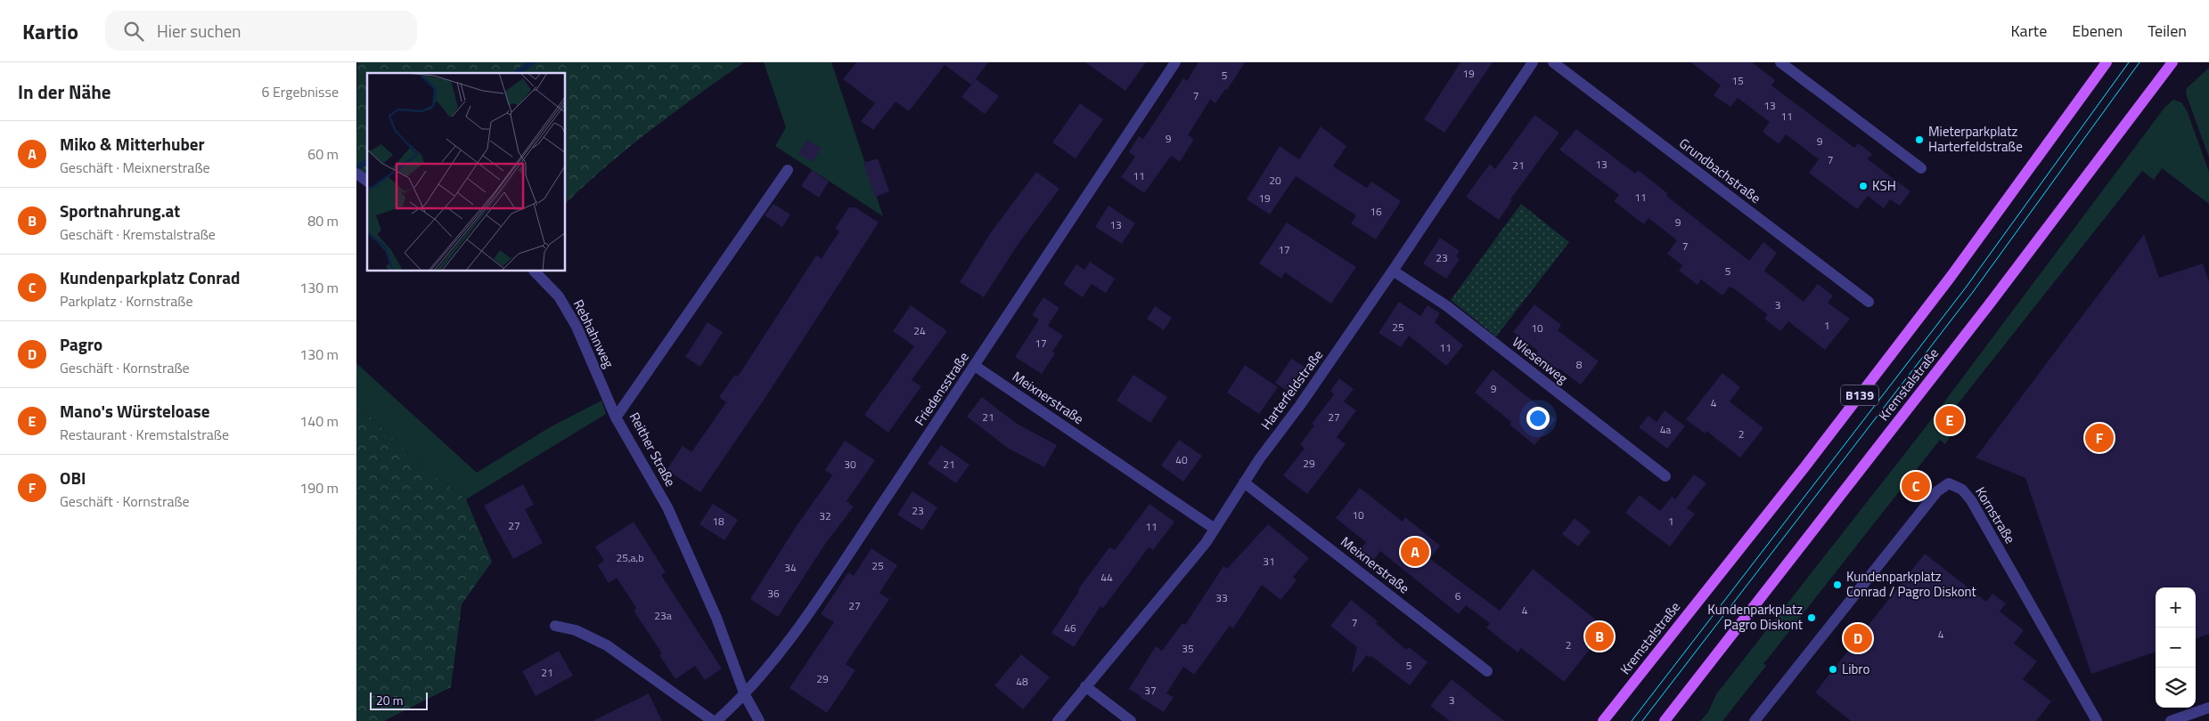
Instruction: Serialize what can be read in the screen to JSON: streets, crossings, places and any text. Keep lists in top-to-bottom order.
{
  "streets": {
    "main road": ["Kremstalstraße", "B139"],
    "street": [
      "Grundbachstraße",
      "Rebhahnweg",
      "Wiesenweg",
      "Friedensstraße",
      "Harterfeldstraße",
      "Meixnerstraße",
      "Reither Straße",
      "Kornstraße"
    ]
  },
  "crossings": [
    ["Rebhahnweg", "Reither Straße"],
    ["Wiesenweg", "Harterfeldstraße"],
    ["Friedensstraße", "Meixnerstraße"],
    ["Friedensstraße", "Reither Straße"],
    ["Harterfeldstraße", "Meixnerstraße"]
  ],
  "places": [
    "Mieterparkplatz Harterfeldstraße",
    "KSH",
    "Kundenparkplatz Conrad / Pagro Diskont",
    "Kundenparkplatz Pagro Diskont",
    "Libro"
  ],
  "house_numbers": [
    "19",
    "5",
    "15",
    "7",
    "13",
    "11",
    "9",
    "9",
    "7",
    "13",
    "21",
    "11",
    "20",
    "11",
    "19",
    "16",
    "9",
    "13",
    "7",
    "17",
    "23",
    "5",
    "3",
    "1",
    "25",
    "10",
    "24",
    "17",
    "11",
    "8",
    "9",
    "4",
    "21",
    "27",
    "4a",
    "2",
    "40",
    "29",
    "30",
    "21",
    "23",
    "10",
    "32",
    "18",
    "1",
    "27",
    "11",
    "25,a,b",
    "31",
    "25",
    "34",
    "44",
    "36",
    "6",
    "33",
    "27",
    "4",
    "23a",
    "7",
    "46",
    "4",
    "2",
    "35",
    "5",
    "21",
    "29",
    "48",
    "37",
    "3"
  ],
  "scale_bar": "20 m",
  "page": {
    "header": "Kartio",
    "search": "Hier suchen",
    "nav": ["Karte", "Ebenen", "Teilen"],
    "heading": ["In der Nähe", "6 Ergebnisse"],
    "list": [
      {
        "mark": "A",
        "name": "Miko & Mitterhuber",
        "note": "Geschäft · Meixnerstraße",
        "value": "60 m"
      },
      {
        "mark": "B",
        "name": "Sportnahrung.at",
        "note": "Geschäft · Kremstalstraße",
        "value": "80 m"
      },
      {
        "mark": "C",
        "name": "Kundenparkplatz Conrad",
        "note": "Parkplatz · Kornstraße",
        "value": "130 m"
      },
      {
        "mark": "D",
        "name": "Pagro",
        "note": "Geschäft · Kornstraße",
        "value": "130 m"
      },
      {
        "mark": "E",
        "name": "Mano's Würsteloase",
        "note": "Restaurant · Kremstalstraße",
        "value": "140 m"
      },
      {
        "mark": "F",
        "name": "OBI",
        "note": "Geschäft · Kornstraße",
        "value": "190 m"
      }
    ],
    "pins": [
      "E",
      "F",
      "C",
      "A",
      "B",
      "D"
    ],
    "map_buttons": ["+", "−"],
    "scale": "20 m"
  }
}
